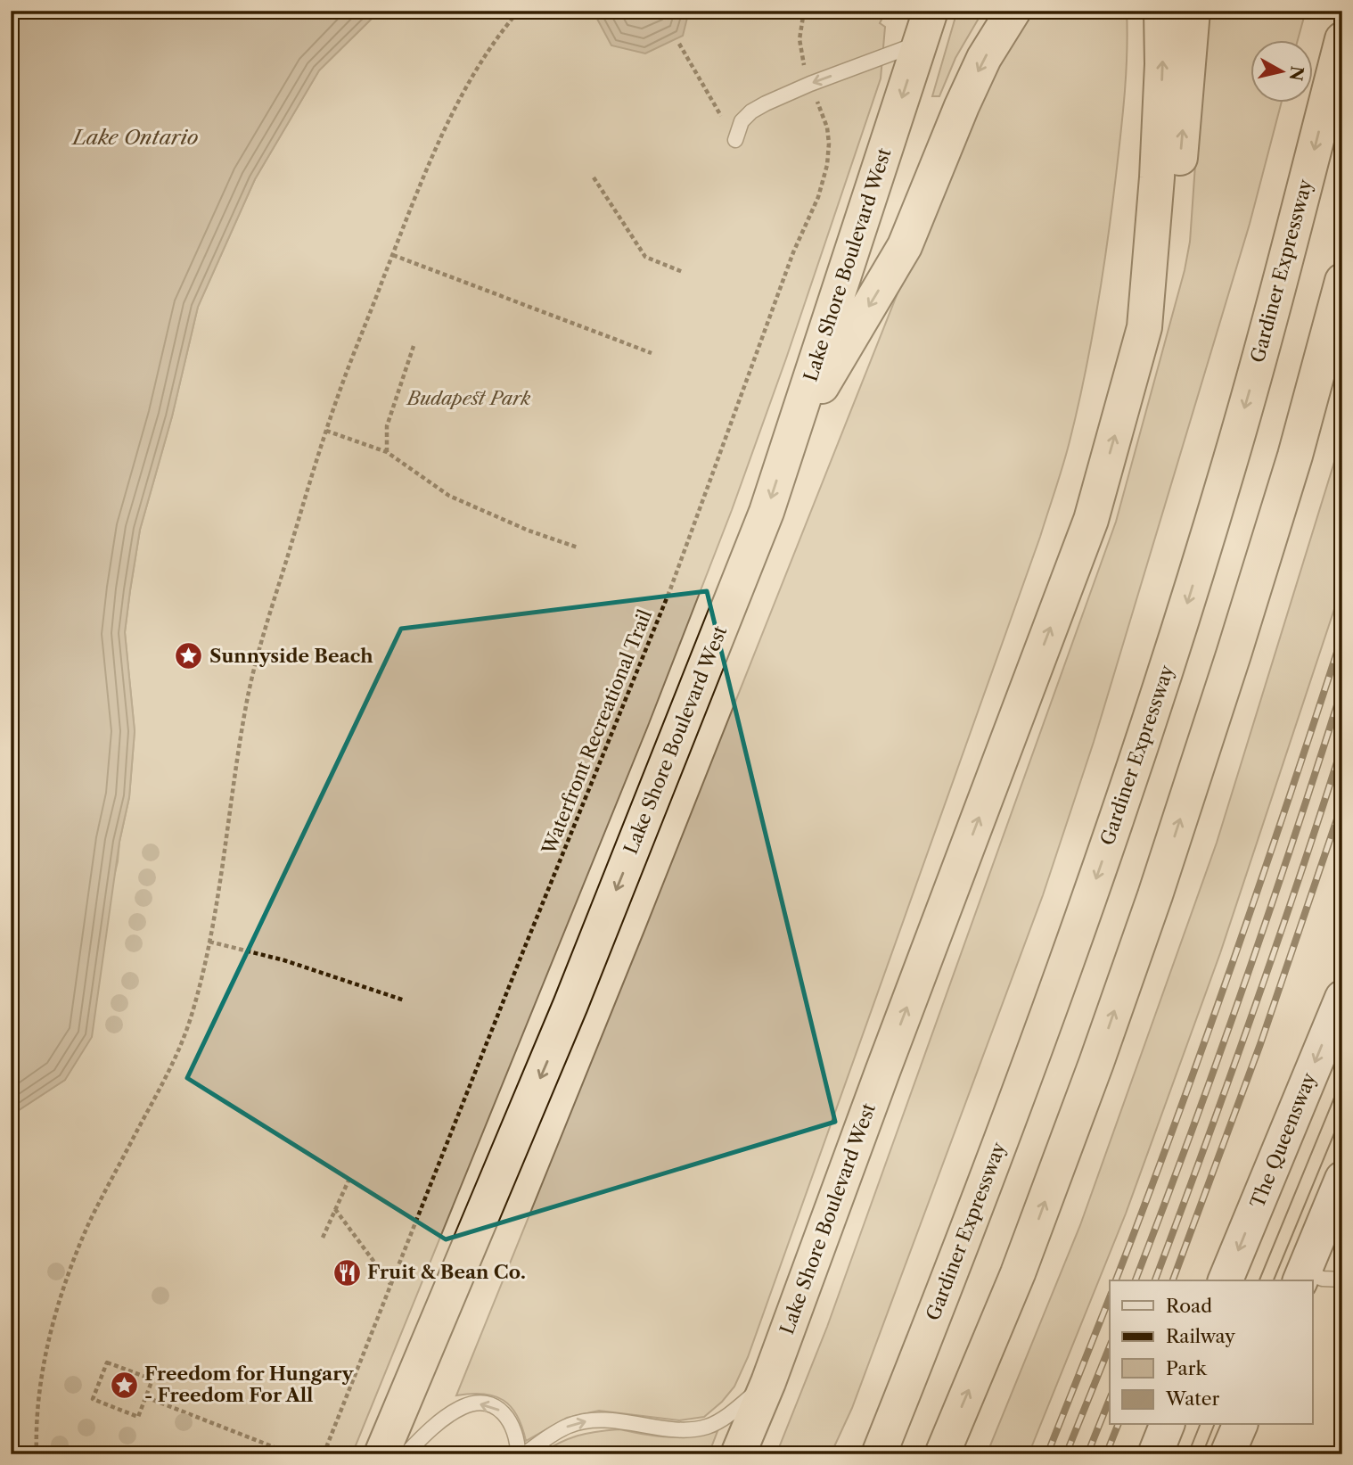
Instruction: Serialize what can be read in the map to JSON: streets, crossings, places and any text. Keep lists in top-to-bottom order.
{
  "streets": {
    "highway": ["Lake Shore Boulevard West", "Gardiner Expressway"],
    "main road": ["The Queensway"],
    "path": ["Waterfront Recreational Trail"]
  },
  "water": ["Lake Ontario"],
  "parks": ["Budapest Park"],
  "places": {
    "place": ["Sunnyside Beach", "Freedom for Hungary - Freedom For All"],
    "restaurant": ["Fruit & Bean Co."]
  },
  "legend": [
    "Road",
    "Railway",
    "Park",
    "Water"
  ],
  "north": "right"
}
